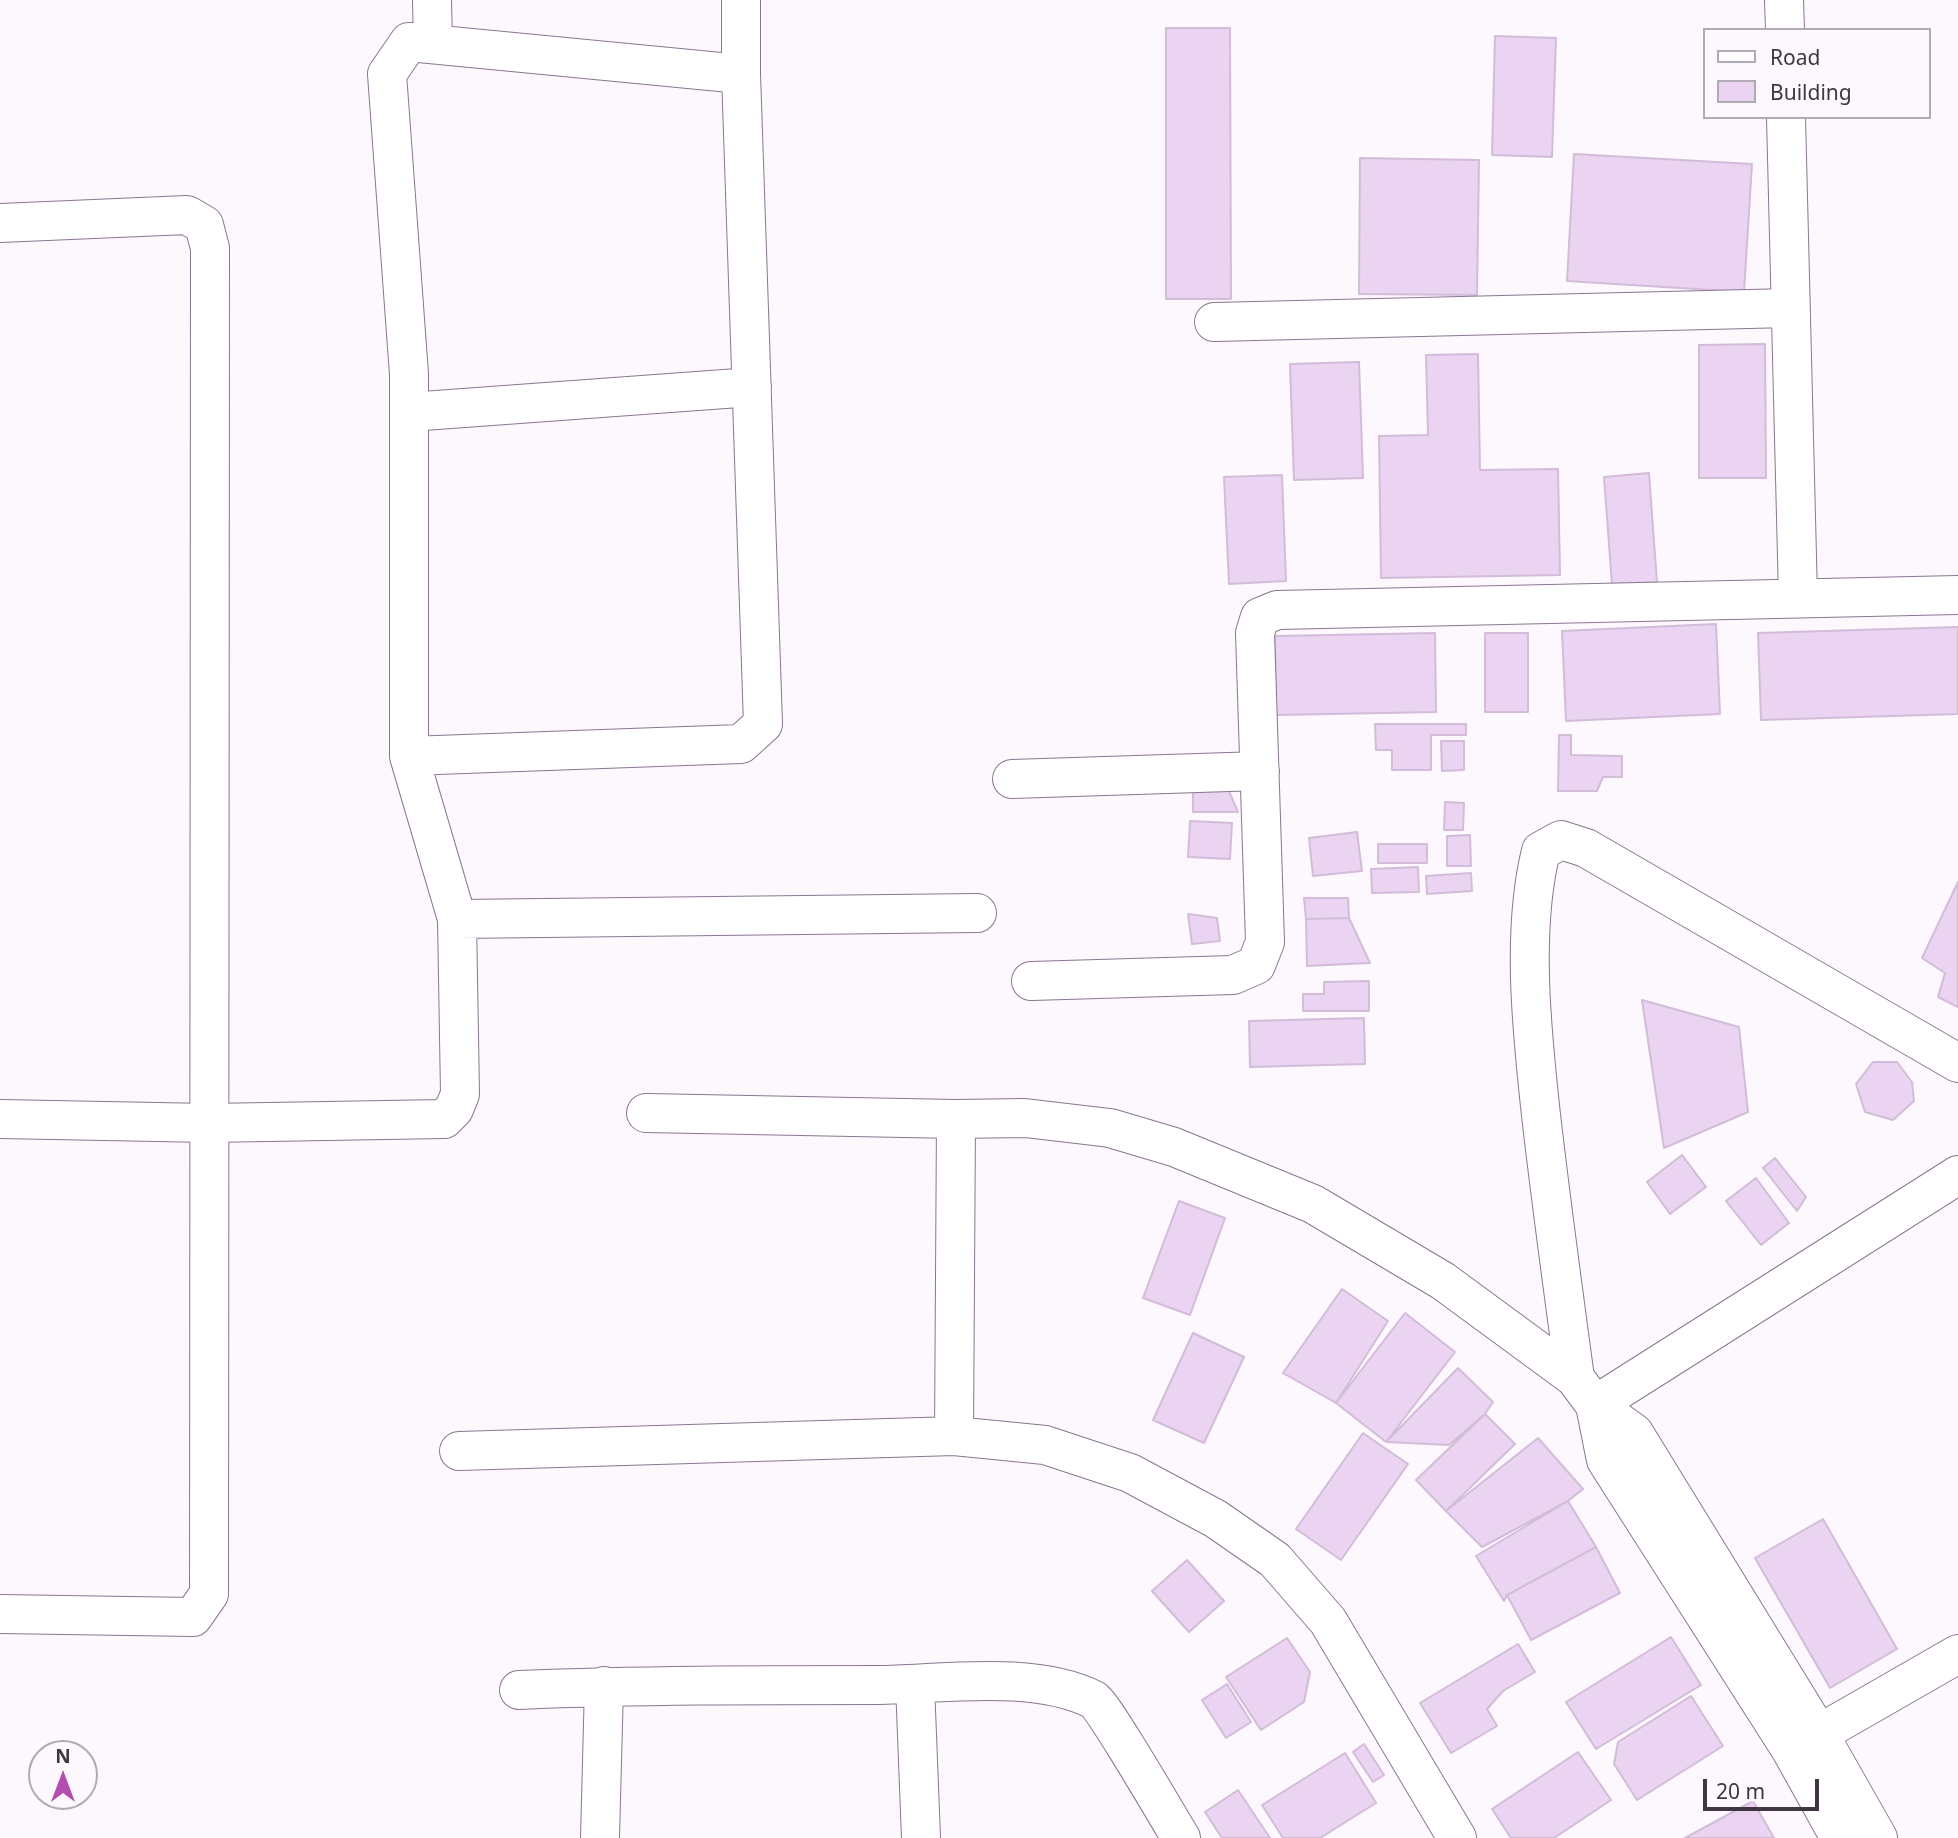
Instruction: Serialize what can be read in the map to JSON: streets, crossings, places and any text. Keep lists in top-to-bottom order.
{
  "legend": ["Road", "Building"],
  "scale_bar": "20 m",
  "north": "top"
}
